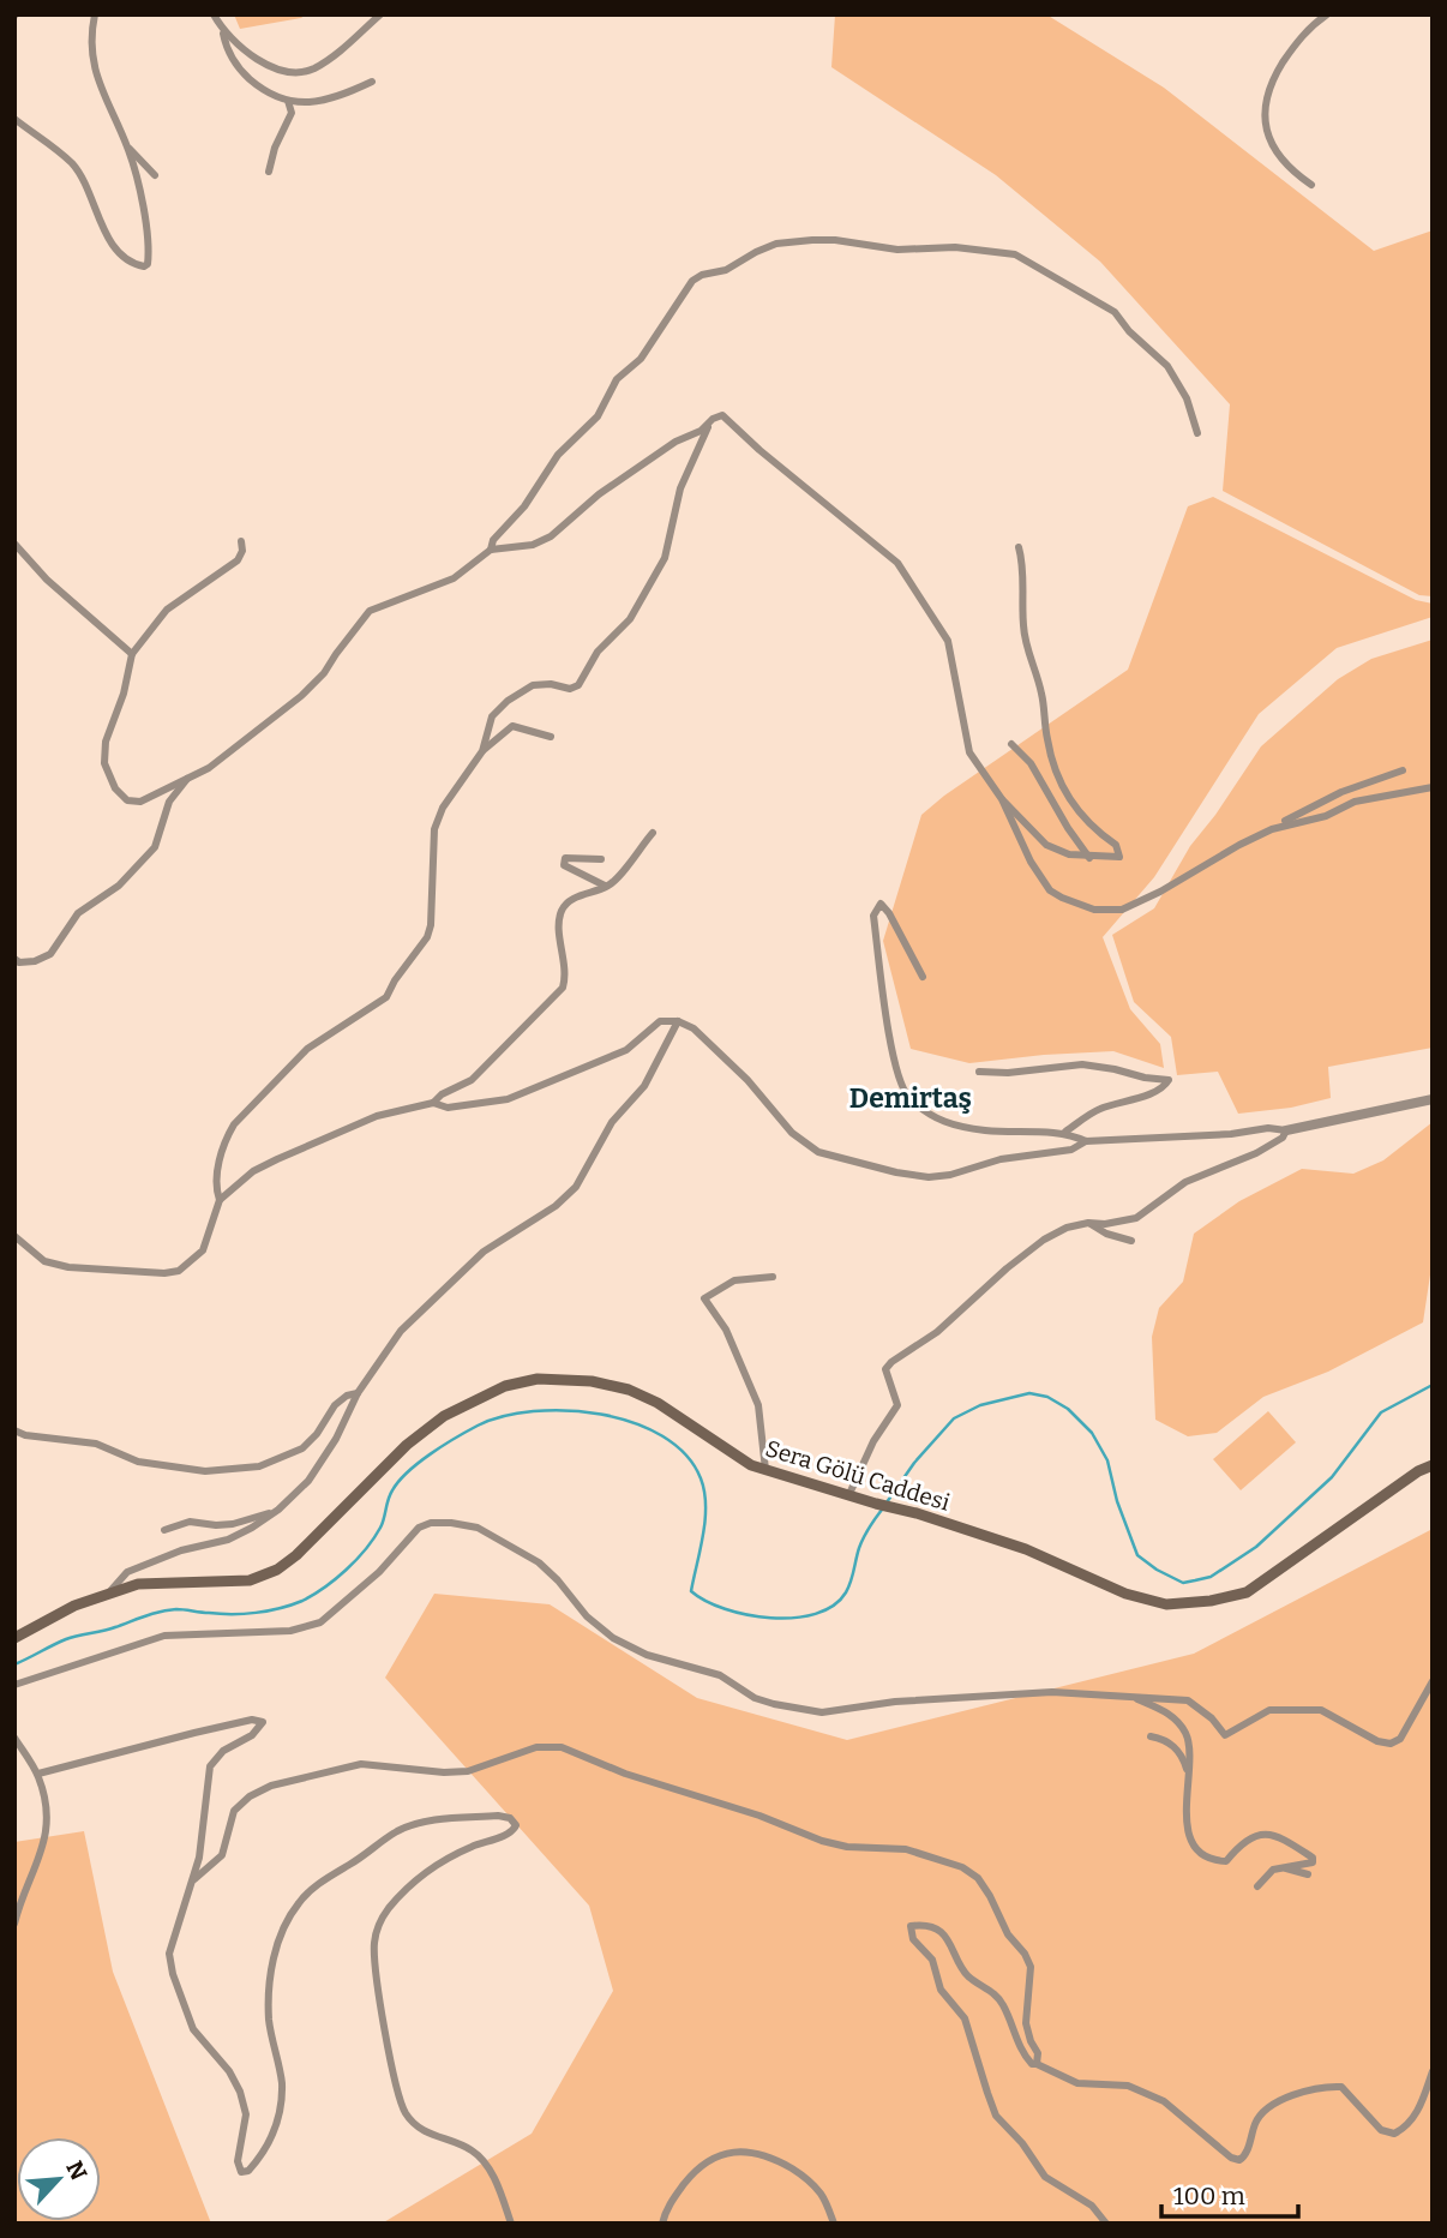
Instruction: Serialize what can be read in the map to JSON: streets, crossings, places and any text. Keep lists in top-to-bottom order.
{
  "streets": {
    "main road": ["Sera Gölü Caddesi"]
  },
  "districts": ["Demirtaş"],
  "scale_bar": "100 m",
  "north": "top right"
}
